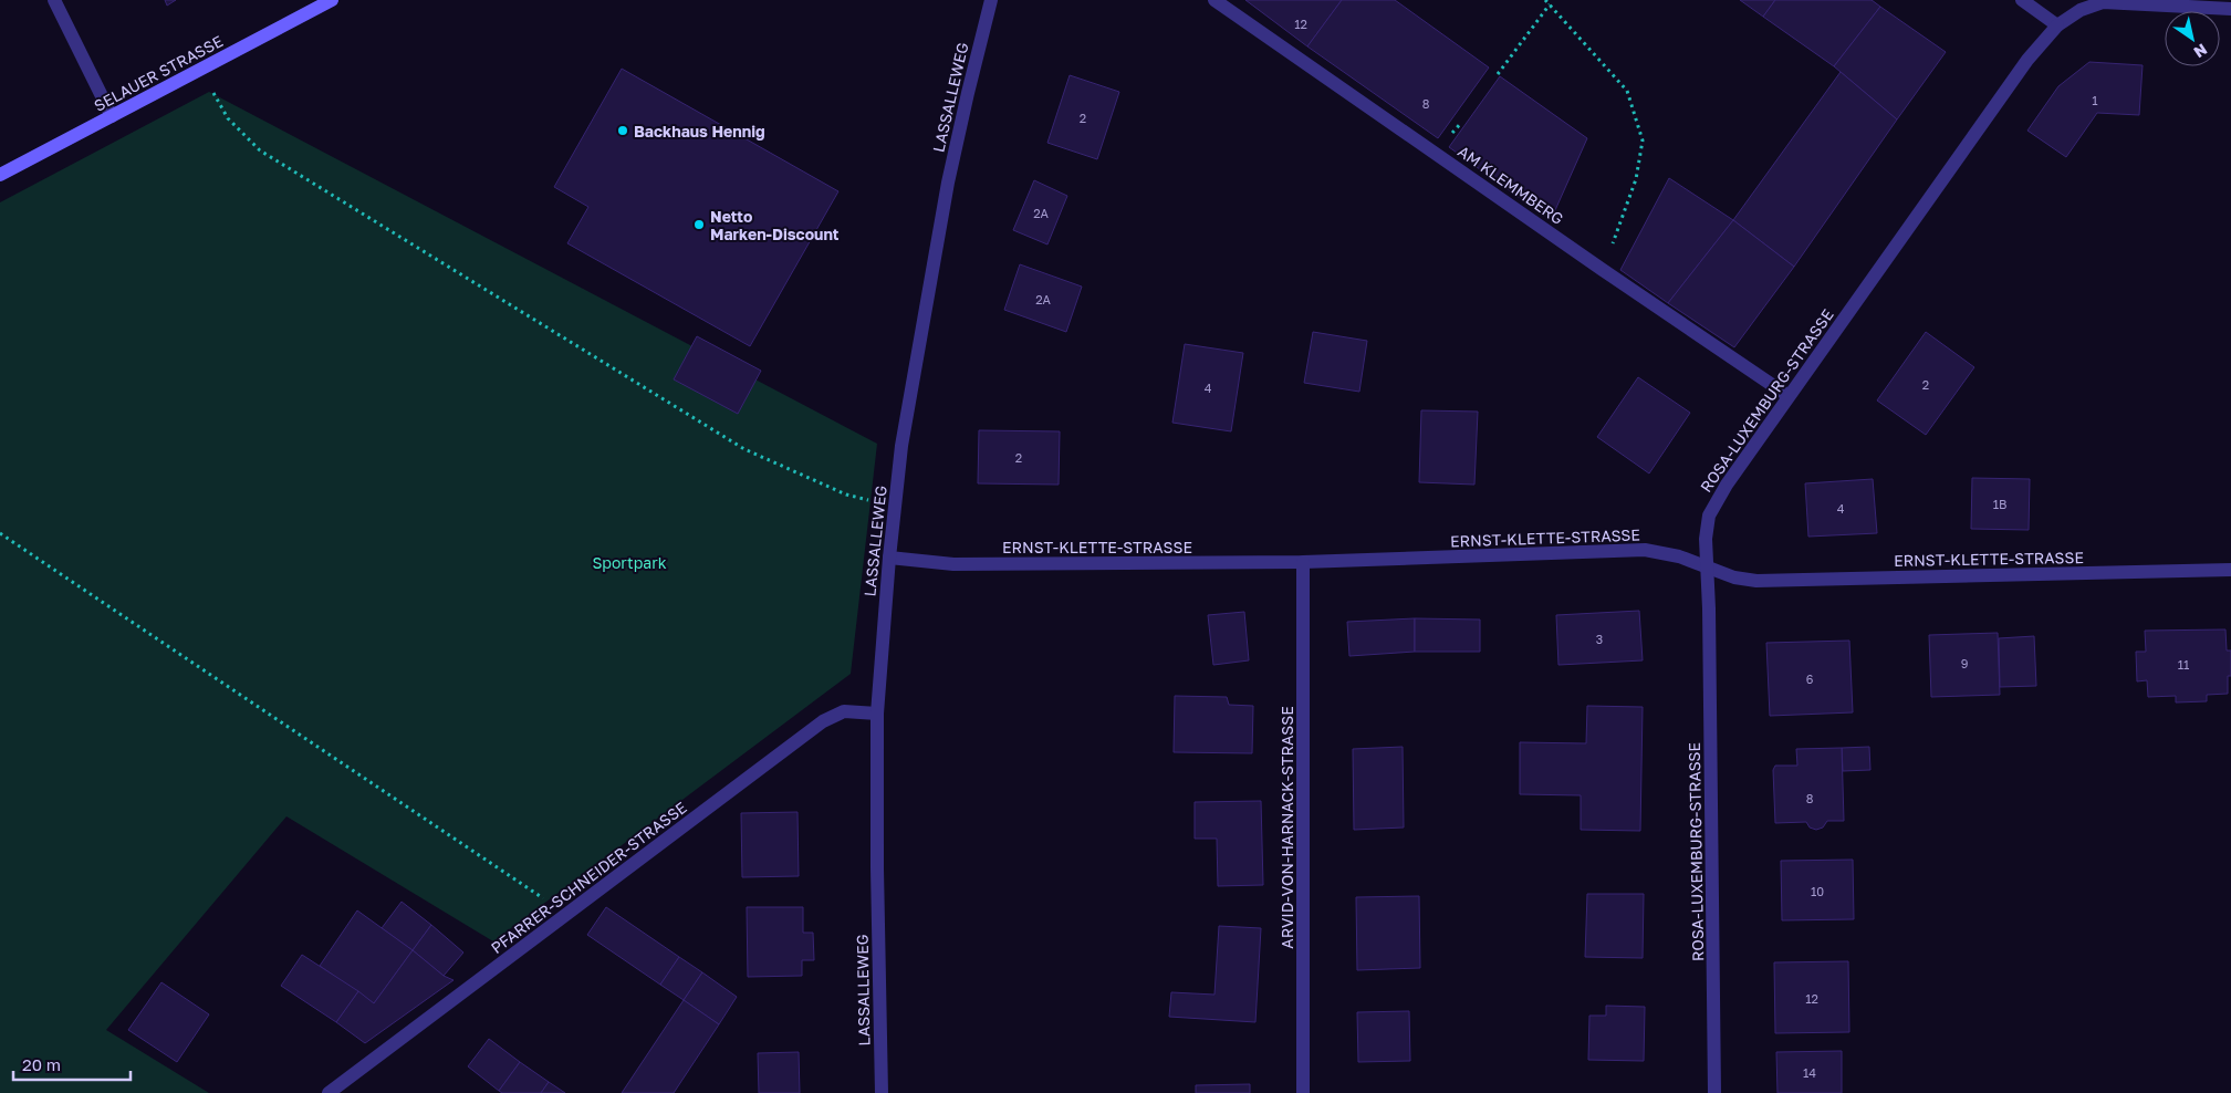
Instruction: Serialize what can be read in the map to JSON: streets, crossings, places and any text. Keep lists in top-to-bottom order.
{
  "streets": {
    "main road": ["SELAUER STRASSE"],
    "street": [
      "LASSALLEWEG",
      "AM KLEMMBERG",
      "ROSA-LUXEMBURG-STRASSE",
      "ERNST-KLETTE-STRASSE",
      "ARVID-VON-HARNACK-STRASSE",
      "PFARRER-SCHNEIDER-STRASSE"
    ]
  },
  "crossings": [
    ["LASSALLEWEG", "ERNST-KLETTE-STRASSE"],
    ["LASSALLEWEG", "PFARRER-SCHNEIDER-STRASSE"],
    ["AM KLEMMBERG", "ROSA-LUXEMBURG-STRASSE"],
    ["ROSA-LUXEMBURG-STRASSE", "ERNST-KLETTE-STRASSE"],
    ["ERNST-KLETTE-STRASSE", "ARVID-VON-HARNACK-STRASSE"]
  ],
  "parks": ["Sportpark"],
  "places": ["Backhaus Hennig", "Netto Marken-Discount"],
  "house_numbers": [
    "12",
    "1",
    "8",
    "2",
    "2A",
    "2A",
    "2",
    "4",
    "2",
    "1B",
    "4",
    "3",
    "9",
    "11",
    "6",
    "8",
    "10",
    "12",
    "14"
  ],
  "scale_bar": "20 m",
  "north": "bottom right"
}
